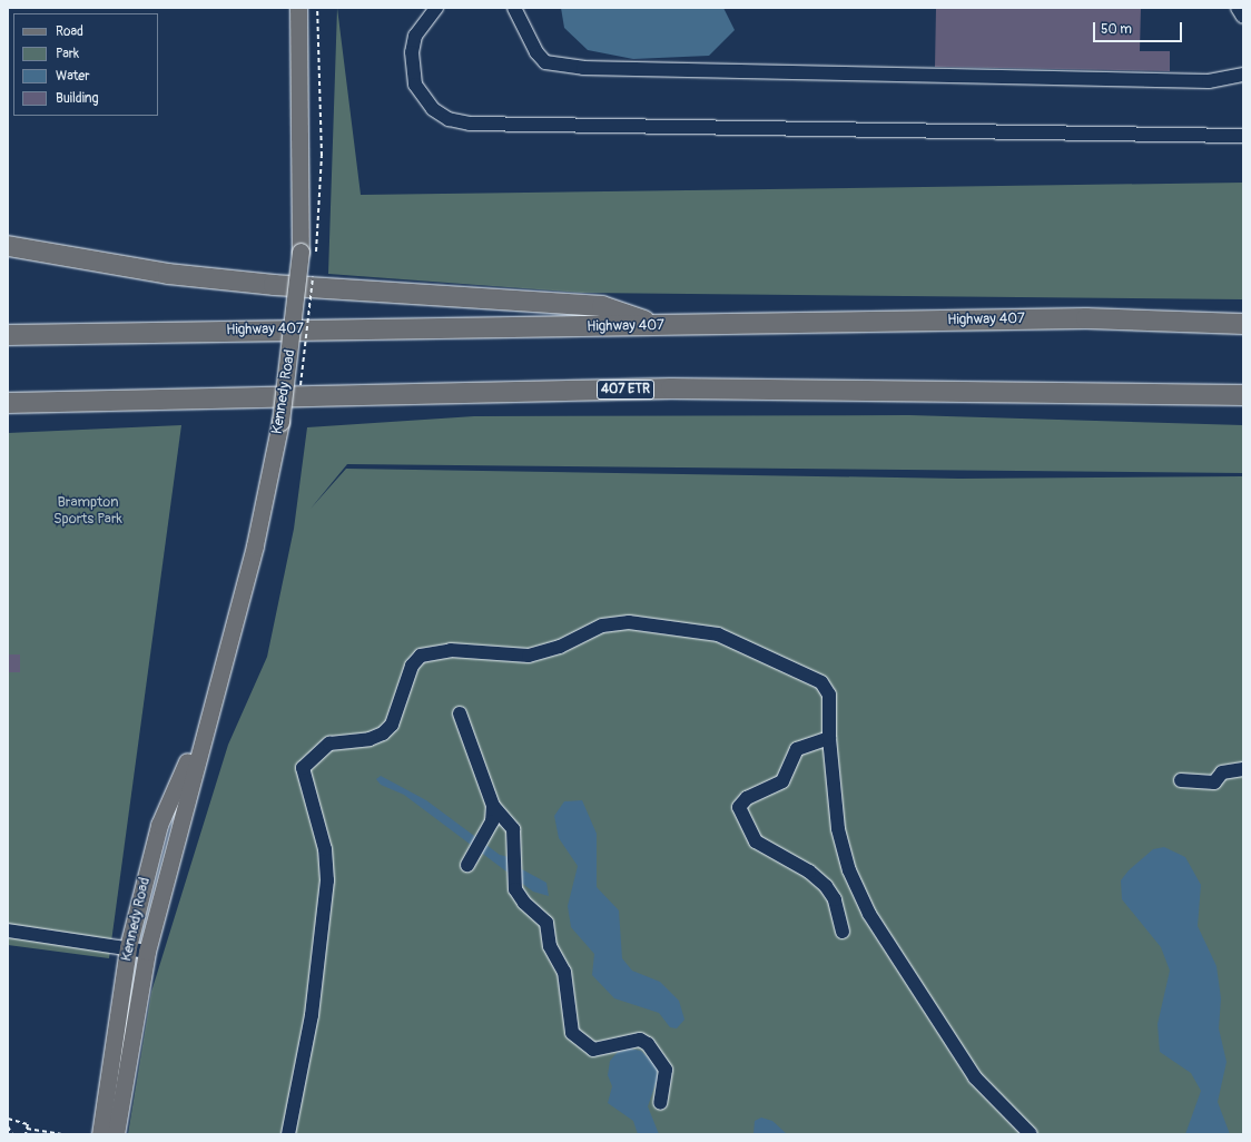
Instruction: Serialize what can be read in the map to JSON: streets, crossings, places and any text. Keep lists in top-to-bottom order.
{
  "streets": {
    "highway": ["Highway 407", "407 ETR"],
    "main road": ["Kennedy Road"]
  },
  "parks": ["Brampton Sports Park"],
  "legend": [
    "Road",
    "Park",
    "Water",
    "Building"
  ],
  "scale_bar": "50 m"
}
